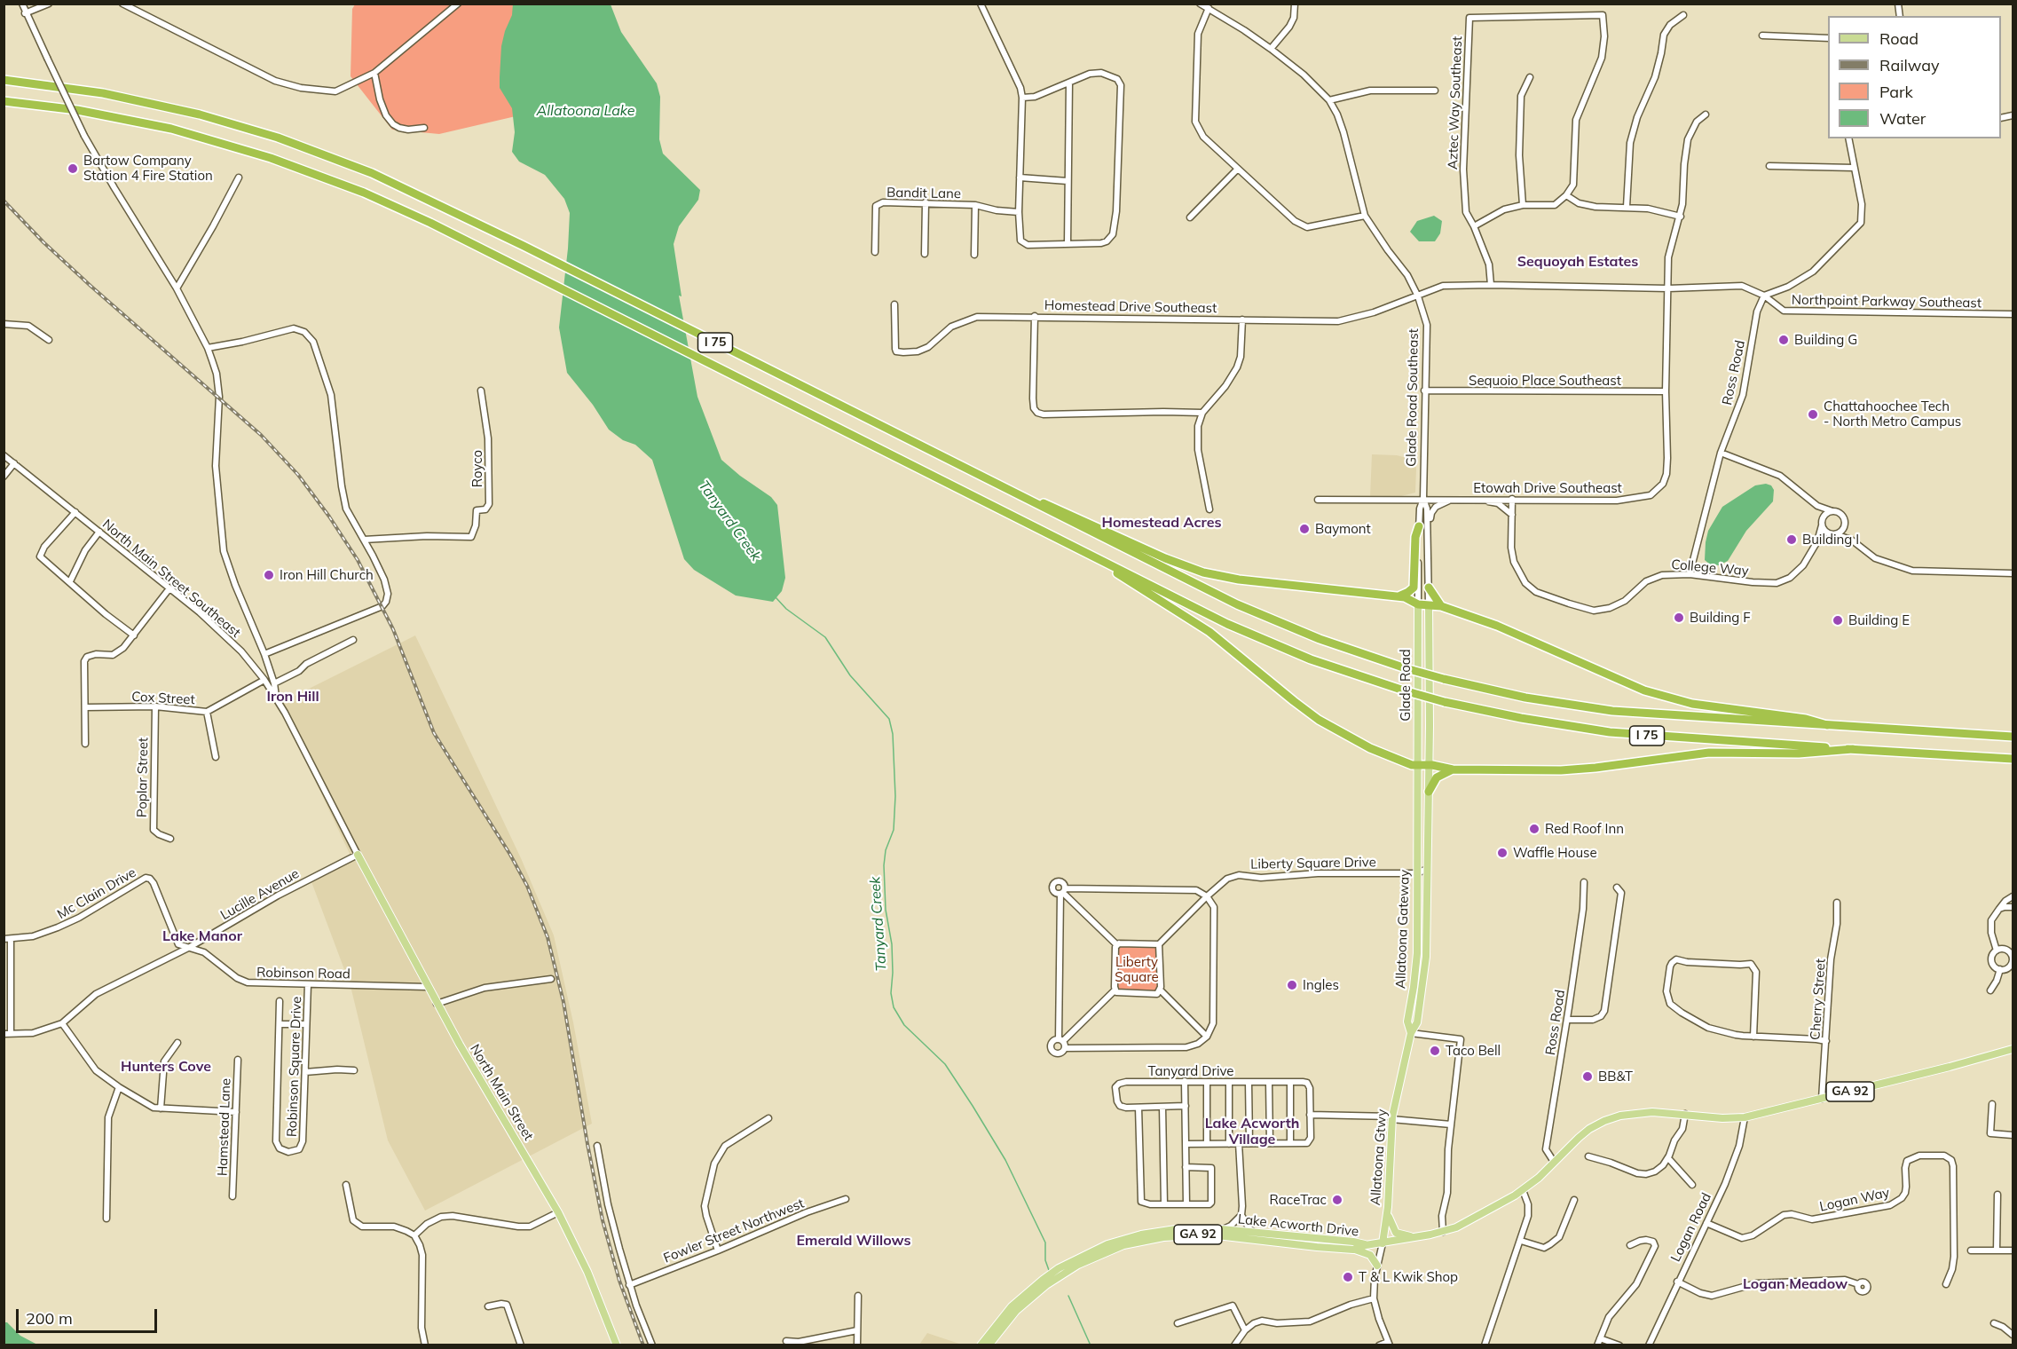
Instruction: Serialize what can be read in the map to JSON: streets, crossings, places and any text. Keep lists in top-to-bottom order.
{
  "streets": {
    "highway": ["I 75"],
    "main road": [
      "Glade Road Southeast",
      "Glade Road",
      "Allatoona Gateway",
      "GA 92",
      "North Main Street",
      "Allatoona Gtwy",
      "Lake Acworth Drive"
    ],
    "street": [
      "Aztec Way Southeast",
      "Bandit Lane",
      "Northpoint Parkway Southeast",
      "Homestead Drive Southeast",
      "Ross Road",
      "Sequoio Place Southeast",
      "Royco",
      "Etowah Drive Southeast",
      "College Way",
      "North Main Street Southeast",
      "Cox Street",
      "Poplar Street",
      "Liberty Square Drive",
      "Mc Clain Drive",
      "Lucille Avenue",
      "Robinson Road",
      "Cherry Street",
      "Robinson Square Drive",
      "Tanyard Drive",
      "Hamstead Lane",
      "Logan Way",
      "Logan Road",
      "Fowler Street Northwest"
    ]
  },
  "crossings": [
    ["Aztec Way Southeast", "Homestead Drive Southeast"],
    ["Northpoint Parkway Southeast", "Homestead Drive Southeast"],
    ["Northpoint Parkway Southeast", "Ross Road"],
    ["Northpoint Parkway Southeast", "Etowah Drive Southeast"],
    ["Homestead Drive Southeast", "Glade Road Southeast"],
    ["Homestead Drive Southeast", "Etowah Drive Southeast"],
    ["Ross Road", "College Way"],
    ["Ross Road", "Lake Acworth Drive"],
    ["Sequoio Place Southeast", "Glade Road Southeast"],
    ["Sequoio Place Southeast", "Etowah Drive Southeast"],
    ["Glade Road Southeast", "Etowah Drive Southeast"],
    ["Glade Road Southeast", "Glade Road"],
    ["Etowah Drive Southeast", "College Way"],
    ["North Main Street Southeast", "Cox Street"],
    ["North Main Street Southeast", "Lucille Avenue"],
    ["North Main Street Southeast", "North Main Street"],
    ["Glade Road", "Allatoona Gateway"],
    ["Cox Street", "Poplar Street"],
    ["Liberty Square Drive", "Allatoona Gateway"],
    ["Mc Clain Drive", "Lucille Avenue"],
    ["Mc Clain Drive", "Robinson Road"],
    ["Lucille Avenue", "Robinson Road"],
    ["Lucille Avenue", "North Main Street"],
    ["Allatoona Gateway", "Allatoona Gtwy"],
    ["Robinson Road", "Robinson Square Drive"],
    ["Robinson Road", "North Main Street"],
    ["Cherry Street", "Lake Acworth Drive"],
    ["Allatoona Gtwy", "Lake Acworth Drive"],
    ["Logan Way", "Logan Road"],
    ["Lake Acworth Drive", "Logan Road"]
  ],
  "districts": [
    "Sequoyah Estates",
    "Homestead Acres",
    "Iron Hill",
    "Lake Manor",
    "Hunters Cove",
    "Lake Acworth Village",
    "Emerald Willows",
    "Logan Meadow"
  ],
  "water": ["Allatoona Lake", "Tanyard Creek"],
  "parks": ["Liberty Square"],
  "places": [
    "Bartow Company Station 4 Fire Station",
    "Building G",
    "Chattahoochee Tech - North Metro Campus",
    "Baymont",
    "Building I",
    "Iron Hill Church",
    "Building F",
    "Building E",
    "Red Roof Inn",
    "Waffle House",
    "Ingles",
    "Taco Bell",
    "BB&T",
    "RaceTrac",
    "T & L Kwik Shop"
  ],
  "legend": [
    "Road",
    "Railway",
    "Park",
    "Water"
  ],
  "scale_bar": "200 m"
}
